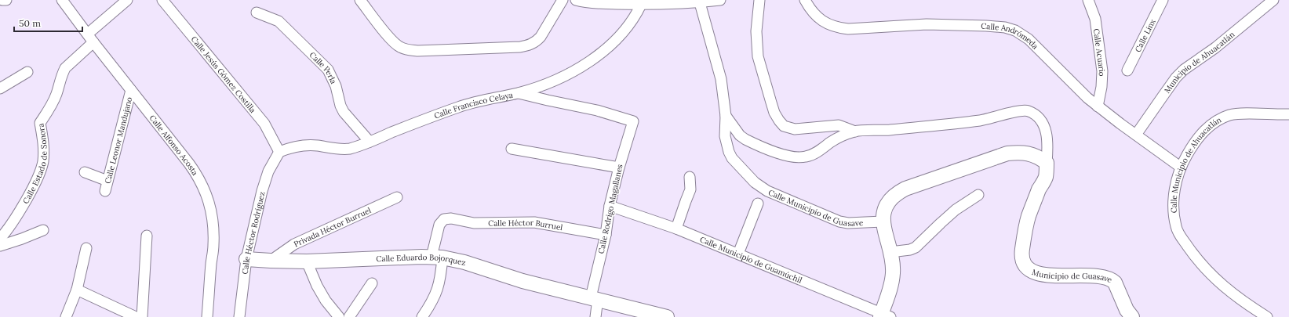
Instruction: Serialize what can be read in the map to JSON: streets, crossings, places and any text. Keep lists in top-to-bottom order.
{
  "streets": {
    "street": [
      "Calle Linx",
      "Calle Andrómeda",
      "Calle Acuario",
      "Municipio de Ahuacatlán",
      "Calle Perla",
      "Calle Jesús Gómez Costilla",
      "Calle Francisco Celaya",
      "Calle Leonor Mandujano",
      "Calle Alfonso Acosta",
      "Calle Estado de Sonora",
      "Calle Municipio de Ahuacatlán",
      "Calle Municipio de Guasave",
      "Calle Rodrigo Magallanes",
      "Calle Héctor Burruel",
      "Privada Héctor Burruel",
      "Calle Héctor Rodríguez",
      "Calle Municipio de Guamúchil",
      "Calle Eduardo Bojorquez",
      "Municipio de Guasave"
    ]
  },
  "crossings": [
    ["Calle Andrómeda", "Calle Acuario"],
    ["Calle Andrómeda", "Municipio de Ahuacatlán"],
    ["Calle Andrómeda", "Calle Municipio de Ahuacatlán"],
    ["Calle Perla", "Calle Francisco Celaya"],
    ["Calle Jesús Gómez Costilla", "Calle Francisco Celaya"],
    ["Calle Jesús Gómez Costilla", "Calle Héctor Rodríguez"],
    ["Calle Francisco Celaya", "Calle Rodrigo Magallanes"],
    ["Calle Francisco Celaya", "Calle Héctor Rodríguez"],
    ["Calle Leonor Mandujano", "Calle Alfonso Acosta"],
    ["Calle Alfonso Acosta", "Calle Estado de Sonora"],
    ["Calle Rodrigo Magallanes", "Calle Héctor Burruel"],
    ["Calle Rodrigo Magallanes", "Calle Municipio de Guamúchil"],
    ["Calle Rodrigo Magallanes", "Calle Eduardo Bojorquez"],
    ["Calle Héctor Burruel", "Calle Eduardo Bojorquez"],
    ["Privada Héctor Burruel", "Calle Eduardo Bojorquez"],
    ["Calle Héctor Rodríguez", "Calle Eduardo Bojorquez"]
  ],
  "scale_bar": "50 m"
}
